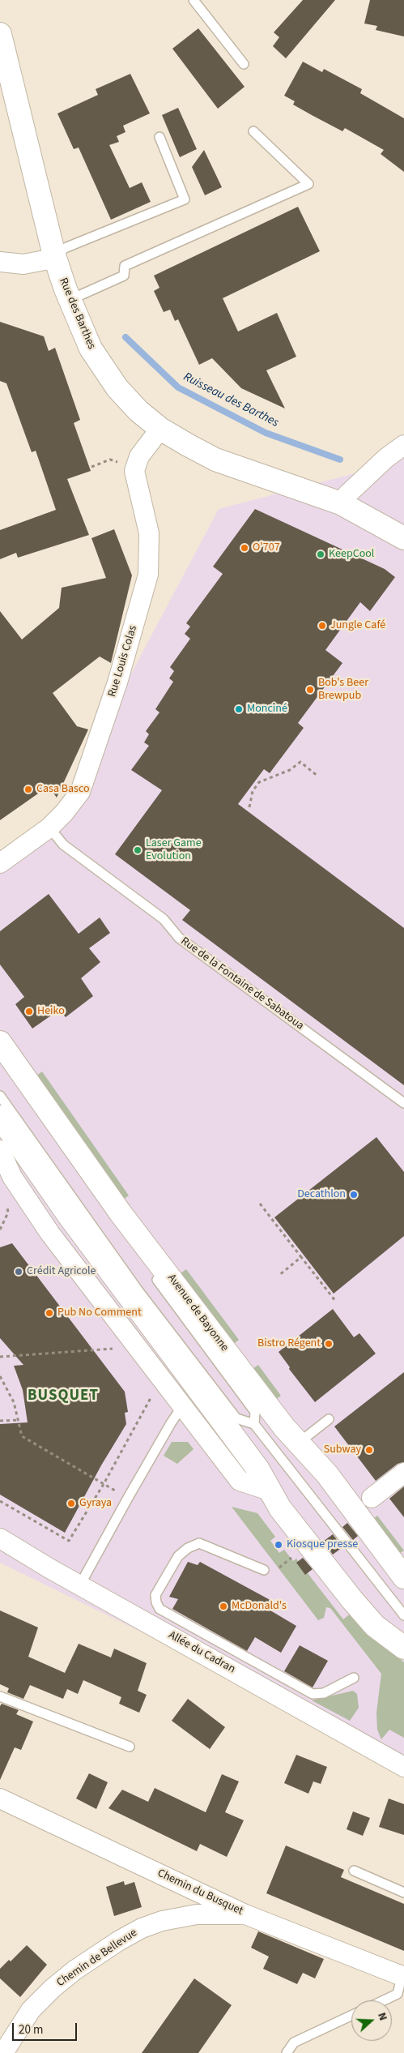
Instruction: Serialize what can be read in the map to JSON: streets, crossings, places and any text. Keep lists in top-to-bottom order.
{
  "streets": {
    "main road": ["Rue des Barthes", "Avenue de Bayonne"],
    "street": [
      "Rue Louis Colas",
      "Allée du Cadran",
      "Chemin du Busquet",
      "Chemin de Bellevue"
    ],
    "lane": ["Rue de la Fontaine de Sabatoua"]
  },
  "crossings": [
    ["Rue des Barthes", "Rue Louis Colas"],
    ["Rue Louis Colas", "Rue de la Fontaine de Sabatoua"],
    ["Chemin du Busquet", "Chemin de Bellevue"]
  ],
  "districts": ["BUSQUET"],
  "water": ["Ruisseau des Barthes"],
  "places": [
    "O'707",
    "KeepCool",
    "Jungle Café",
    "Bob's Beer Brewpub",
    "Monciné",
    "Casa Basco",
    "Laser Game Evolution",
    "Heiko",
    "Decathlon",
    "Crédit Agricole",
    "Pub No Comment",
    "Bistro Régent",
    "Subway",
    "Gyraya",
    "Kiosque presse",
    "McDonald's"
  ],
  "scale_bar": "20 m",
  "north": "right"
}
